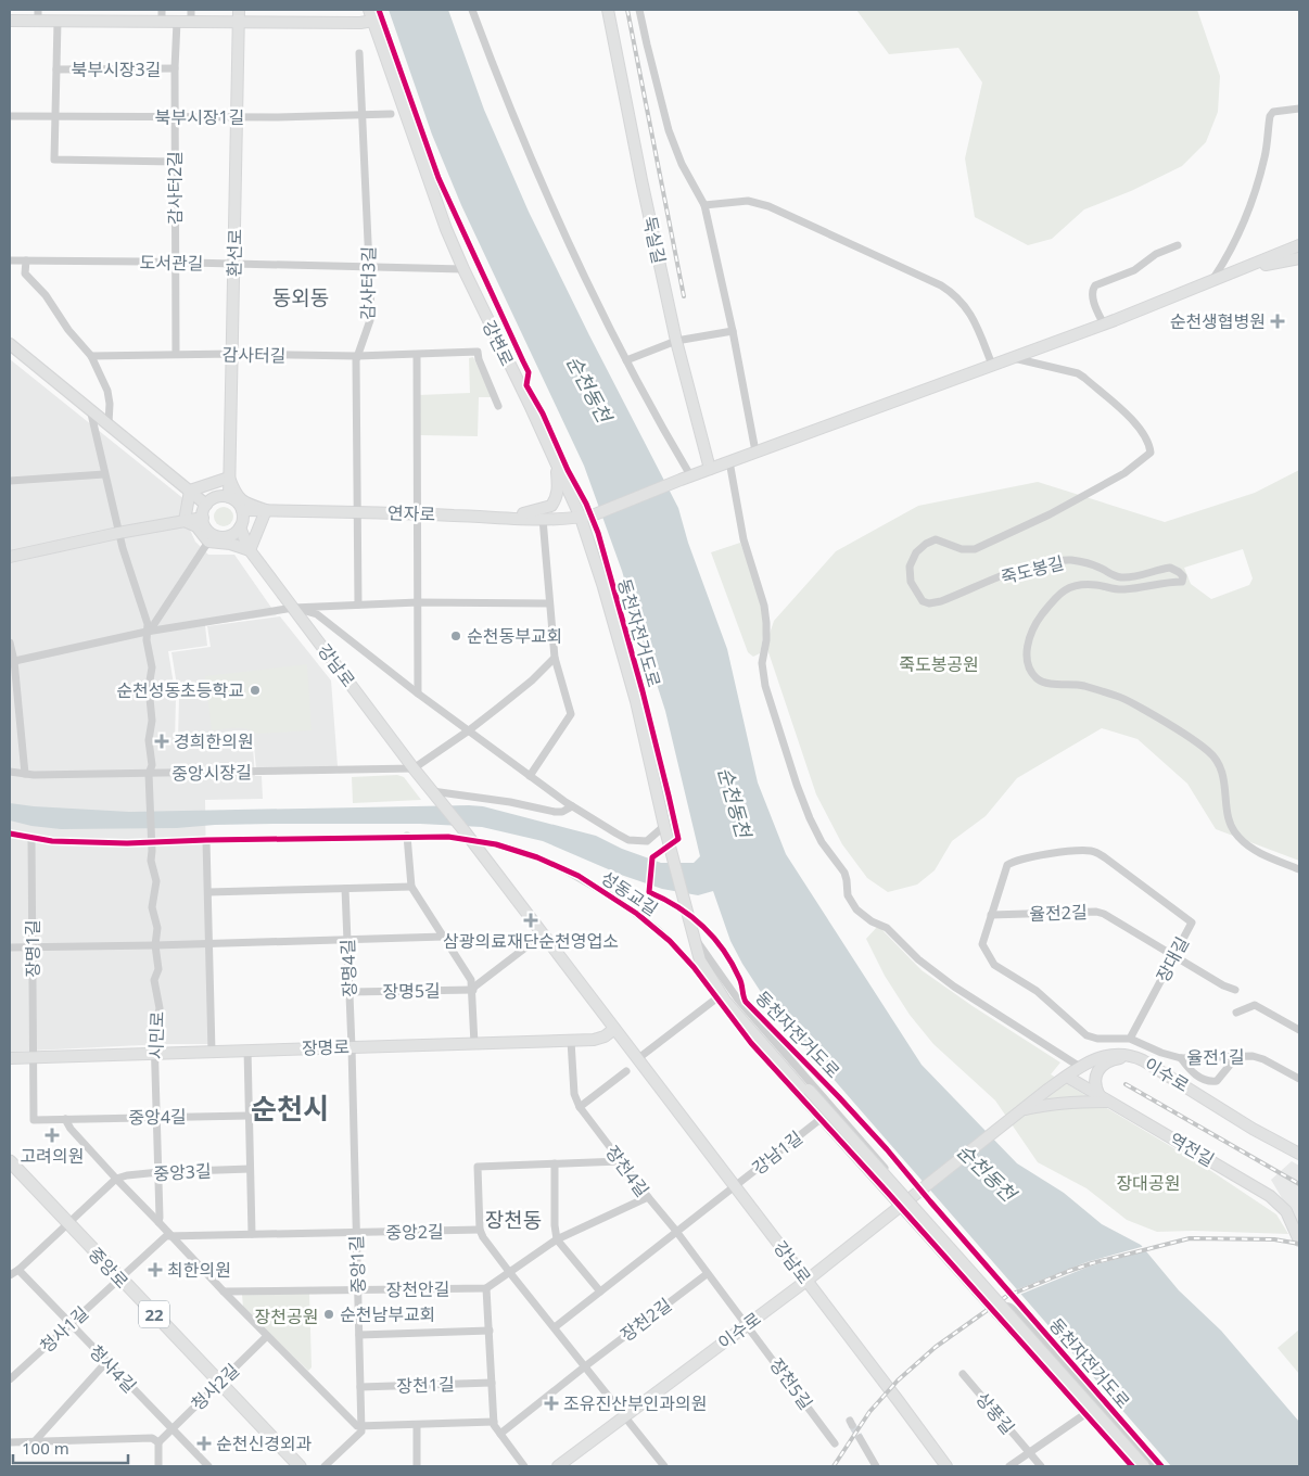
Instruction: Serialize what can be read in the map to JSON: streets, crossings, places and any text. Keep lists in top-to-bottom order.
{
  "streets": {
    "main road": [
      "둑실길",
      "환선로",
      "강변로",
      "연자로",
      "강남로",
      "장명로",
      "이수로",
      "역전길",
      "중앙로",
      "22"
    ],
    "street": [
      "북부시장3길",
      "북부시장1길",
      "감사터2길",
      "도서관길",
      "감사터3길",
      "감사터길",
      "죽도봉길",
      "중앙시장길",
      "성동교길",
      "율전2길",
      "장명1길",
      "장대길",
      "장명4길",
      "장명5길",
      "시민로",
      "율전1길",
      "중앙4길",
      "강남1길",
      "장천4길",
      "중앙3길",
      "중앙2길",
      "중앙1길",
      "장천안길",
      "장천2길",
      "청사1길",
      "청사4길",
      "장천5길",
      "장천1길",
      "청사2길",
      "상풍길"
    ],
    "cycle path": ["동천자전거도로"]
  },
  "crossings": [
    ["북부시장3길", "북부시장1길"],
    ["북부시장3길", "감사터2길"],
    ["북부시장1길", "감사터2길"],
    ["북부시장1길", "환선로"],
    ["북부시장1길", "감사터3길"],
    ["감사터2길", "도서관길"],
    ["감사터2길", "감사터길"],
    ["둑실길", "연자로"],
    ["환선로", "도서관길"],
    ["환선로", "감사터길"],
    ["환선로", "연자로"],
    ["환선로", "강남로"],
    ["도서관길", "감사터3길"],
    ["도서관길", "강변로"],
    ["감사터3길", "감사터길"],
    ["감사터3길", "연자로"],
    ["강변로", "연자로"],
    ["연자로", "죽도봉길"],
    ["연자로", "강남로"],
    ["강남로", "중앙시장길"],
    ["강남로", "성동교길"],
    ["강남로", "장명로"],
    ["강남로", "이수로"],
    ["강남로", "강남1길"],
    ["중앙시장길", "시민로"],
    ["성동교길", "장명1길"],
    ["성동교길", "시민로"],
    ["율전2길", "장대길"],
    ["장명1길", "장명로"],
    ["장명1길", "중앙4길"],
    ["장대길", "율전1길"],
    ["장명4길", "장명5길"],
    ["장명4길", "장명로"],
    ["장명4길", "중앙1길"],
    ["시민로", "장명로"],
    ["시민로", "중앙4길"],
    ["시민로", "중앙3길"],
    ["장명로", "중앙4길"],
    ["장명로", "장천4길"],
    ["장명로", "중앙1길"],
    ["이수로", "역전길"],
    ["이수로", "장천4길"],
    ["이수로", "장천5길"],
    ["장천4길", "장천2길"],
    ["장천4길", "장천5길"],
    ["중앙2길", "중앙1길"],
    ["중앙1길", "장천안길"],
    ["중앙1길", "장천1길"],
    ["중앙로", "청사1길"],
    ["중앙로", "청사2길"],
    ["청사1길", "청사4길"],
    ["청사4길", "청사2길"]
  ],
  "districts": ["동외동", "순천시", "장천동"],
  "water": ["순천동천"],
  "parks": ["죽도봉공원", "장대공원", "장천공원"],
  "places": {
    "health": [
      "순천생협병원",
      "경희한의원",
      "삼광의료재단순천영업소",
      "고려의원",
      "최한의원",
      "조유진산부인과의원",
      "순천신경외과"
    ],
    "other": ["순천동부교회", "순천성동초등학교", "순천남부교회"]
  },
  "scale_bar": "100 m"
}
